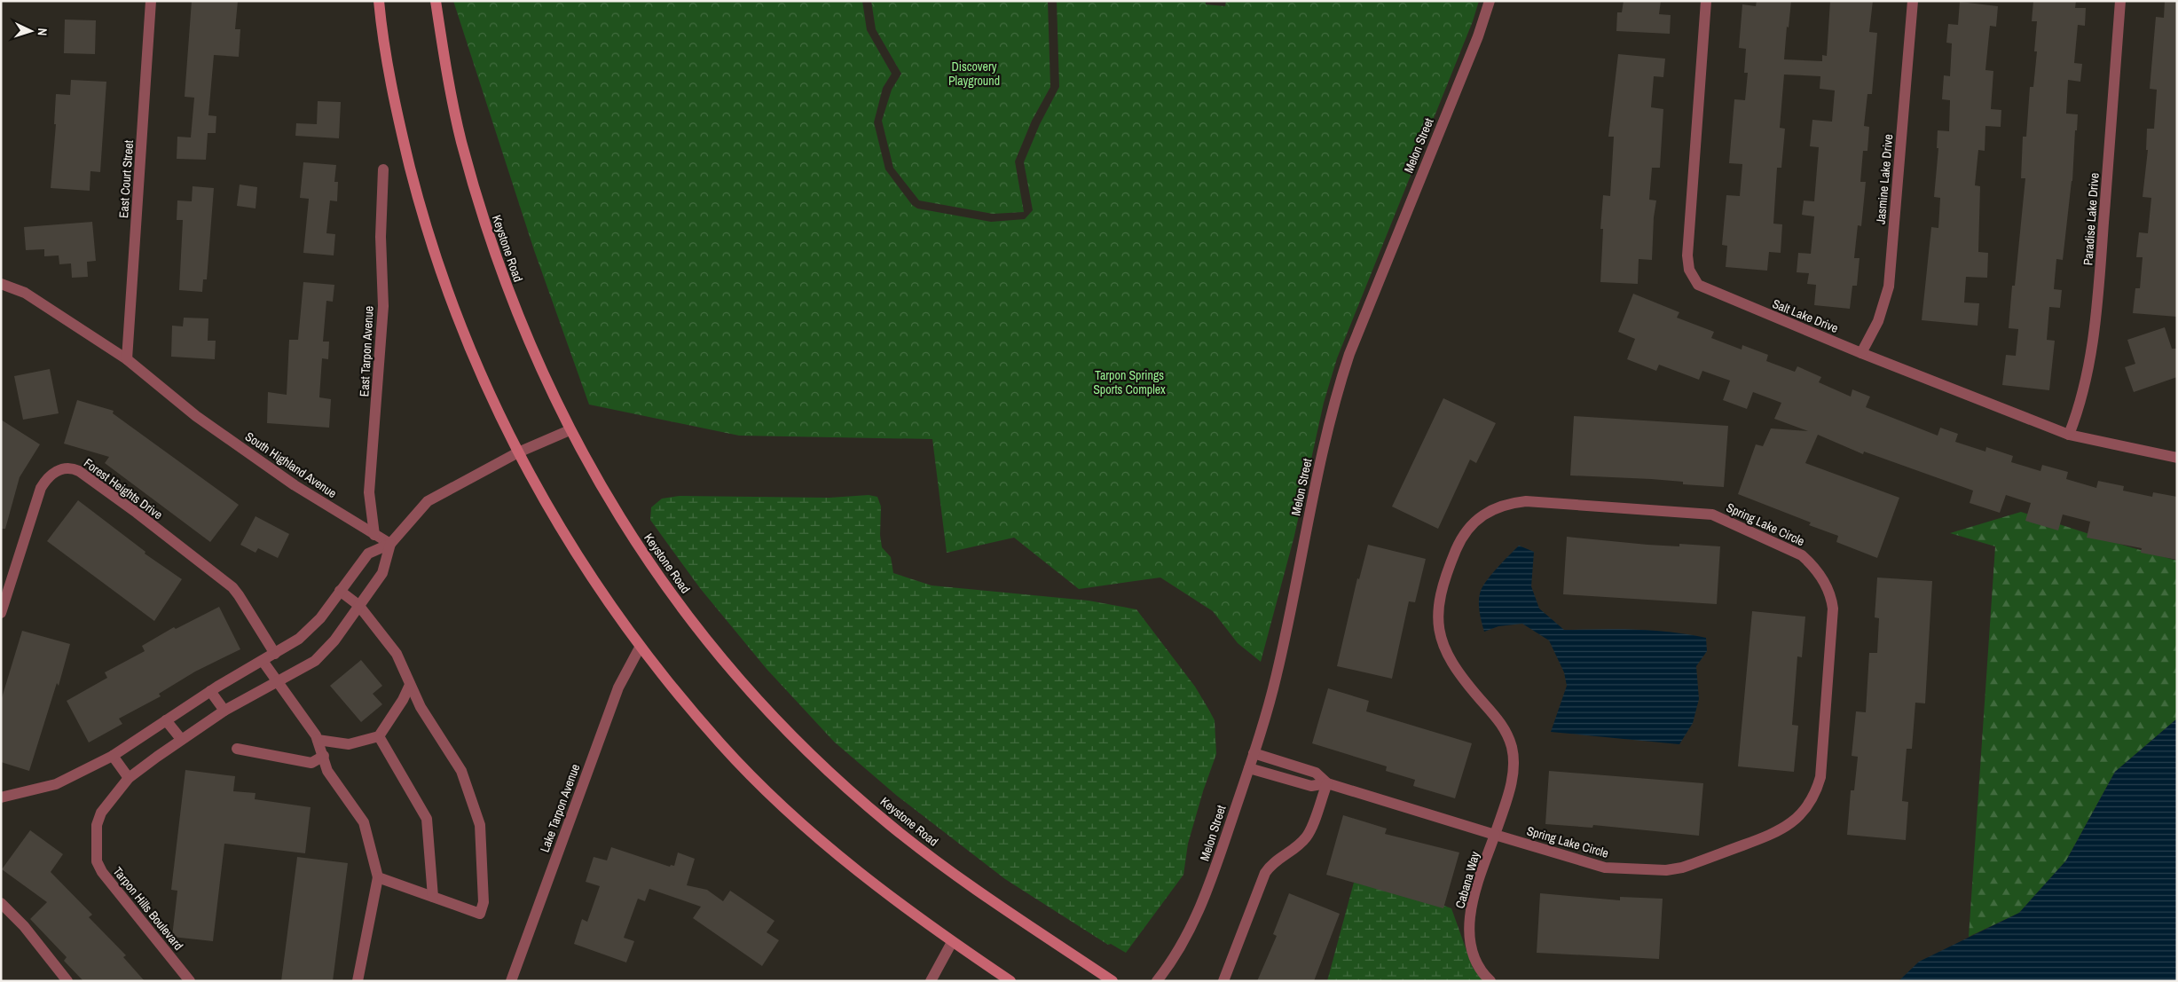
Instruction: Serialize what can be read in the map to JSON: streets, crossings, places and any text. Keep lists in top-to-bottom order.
{
  "streets": {
    "main road": ["Keystone Road"],
    "street": [
      "Melon Street",
      "East Court Street",
      "Jasmine Lake Drive",
      "Paradise Lake Drive",
      "Salt Lake Drive",
      "East Tarpon Avenue",
      "South Highland Avenue",
      "Forest Heights Drive",
      "Spring Lake Circle",
      "Lake Tarpon Avenue",
      "Cabana Way",
      "Tarpon Hills Boulevard"
    ]
  },
  "crossings": [
    ["Melon Street", "Spring Lake Circle"],
    ["East Court Street", "South Highland Avenue"],
    ["Jasmine Lake Drive", "Salt Lake Drive"],
    ["Paradise Lake Drive", "Salt Lake Drive"],
    ["East Tarpon Avenue", "South Highland Avenue"],
    ["South Highland Avenue", "Tarpon Hills Boulevard"],
    ["Spring Lake Circle", "Cabana Way"]
  ],
  "parks": ["Discovery Playground", "Tarpon Springs Sports Complex"],
  "north": "right"
}
